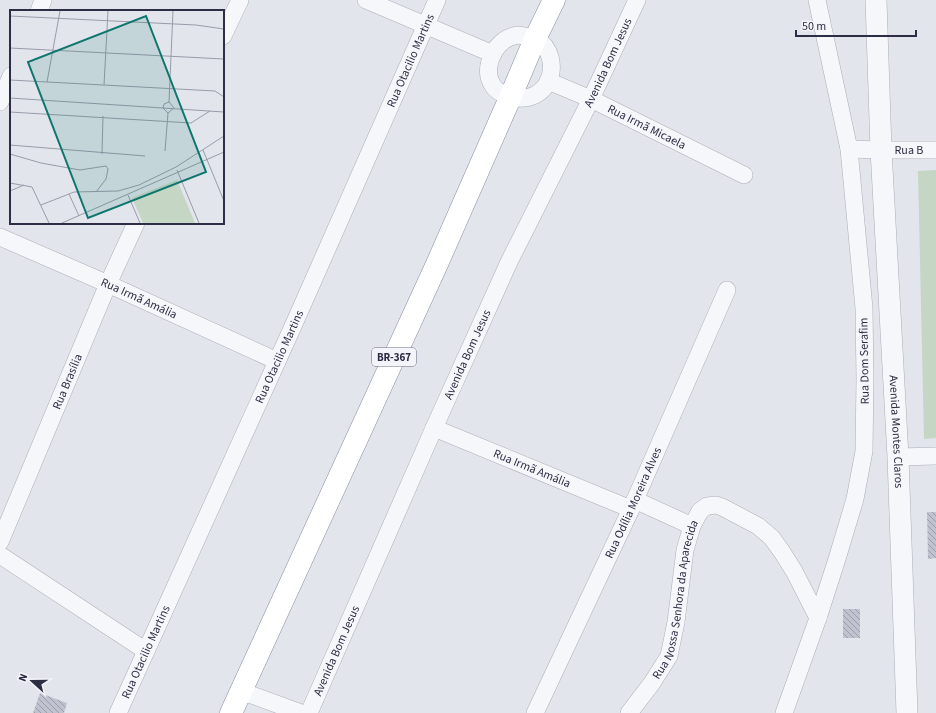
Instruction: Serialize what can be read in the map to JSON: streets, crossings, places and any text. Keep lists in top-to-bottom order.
{
  "streets": {
    "highway": ["BR-367"],
    "street": [
      "Rua Otacilio Martins",
      "Avenida Bom Jesus",
      "Rua Irmã Micaela",
      "Rua B",
      "Rua Irmã Amália",
      "Rua Dom Serafim",
      "Rua Brasília",
      "Avenida Montes Claros",
      "Rua Odília Moreira Alves",
      "Rua Nossa Senhora da Aparecida"
    ]
  },
  "crossings": [
    ["Rua Otacilio Martins", "Rua Irmã Amália"],
    ["Avenida Bom Jesus", "Rua Irmã Micaela"],
    ["Avenida Bom Jesus", "Rua Irmã Amália"],
    ["Rua B", "Rua Dom Serafim"],
    ["Rua B", "Avenida Montes Claros"],
    ["Rua Irmã Amália", "Rua Brasília"],
    ["Rua Irmã Amália", "Rua Odília Moreira Alves"],
    ["Rua Irmã Amália", "Rua Nossa Senhora da Aparecida"],
    ["Rua Dom Serafim", "Rua Nossa Senhora da Aparecida"]
  ],
  "scale_bar": "50 m",
  "north": "left"
}
